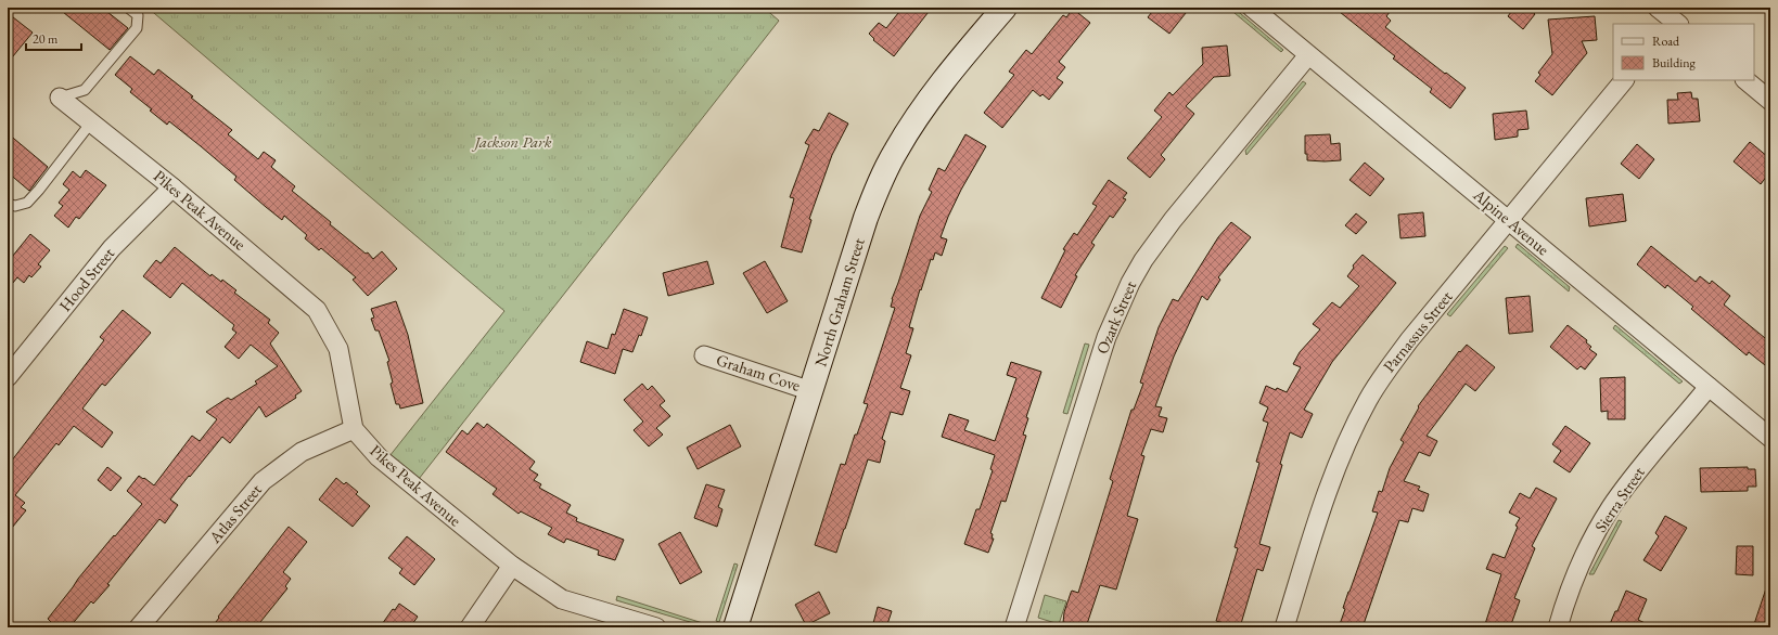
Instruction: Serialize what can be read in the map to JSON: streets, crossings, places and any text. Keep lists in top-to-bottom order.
{
  "streets": {
    "main road": ["North Graham Street"],
    "street": [
      "Pikes Peak Avenue",
      "Alpine Avenue",
      "Hood Street",
      "Ozark Street",
      "Parnassus Street",
      "Graham Cove",
      "Sierra Street",
      "Atlas Street"
    ]
  },
  "crossings": [
    ["Pikes Peak Avenue", "Hood Street"],
    ["Pikes Peak Avenue", "Atlas Street"],
    ["Alpine Avenue", "Ozark Street"],
    ["Alpine Avenue", "Parnassus Street"],
    ["Alpine Avenue", "Sierra Street"],
    ["North Graham Street", "Graham Cove"]
  ],
  "parks": ["Jackson Park"],
  "legend": ["Road", "Building"],
  "scale_bar": "20 m"
}
